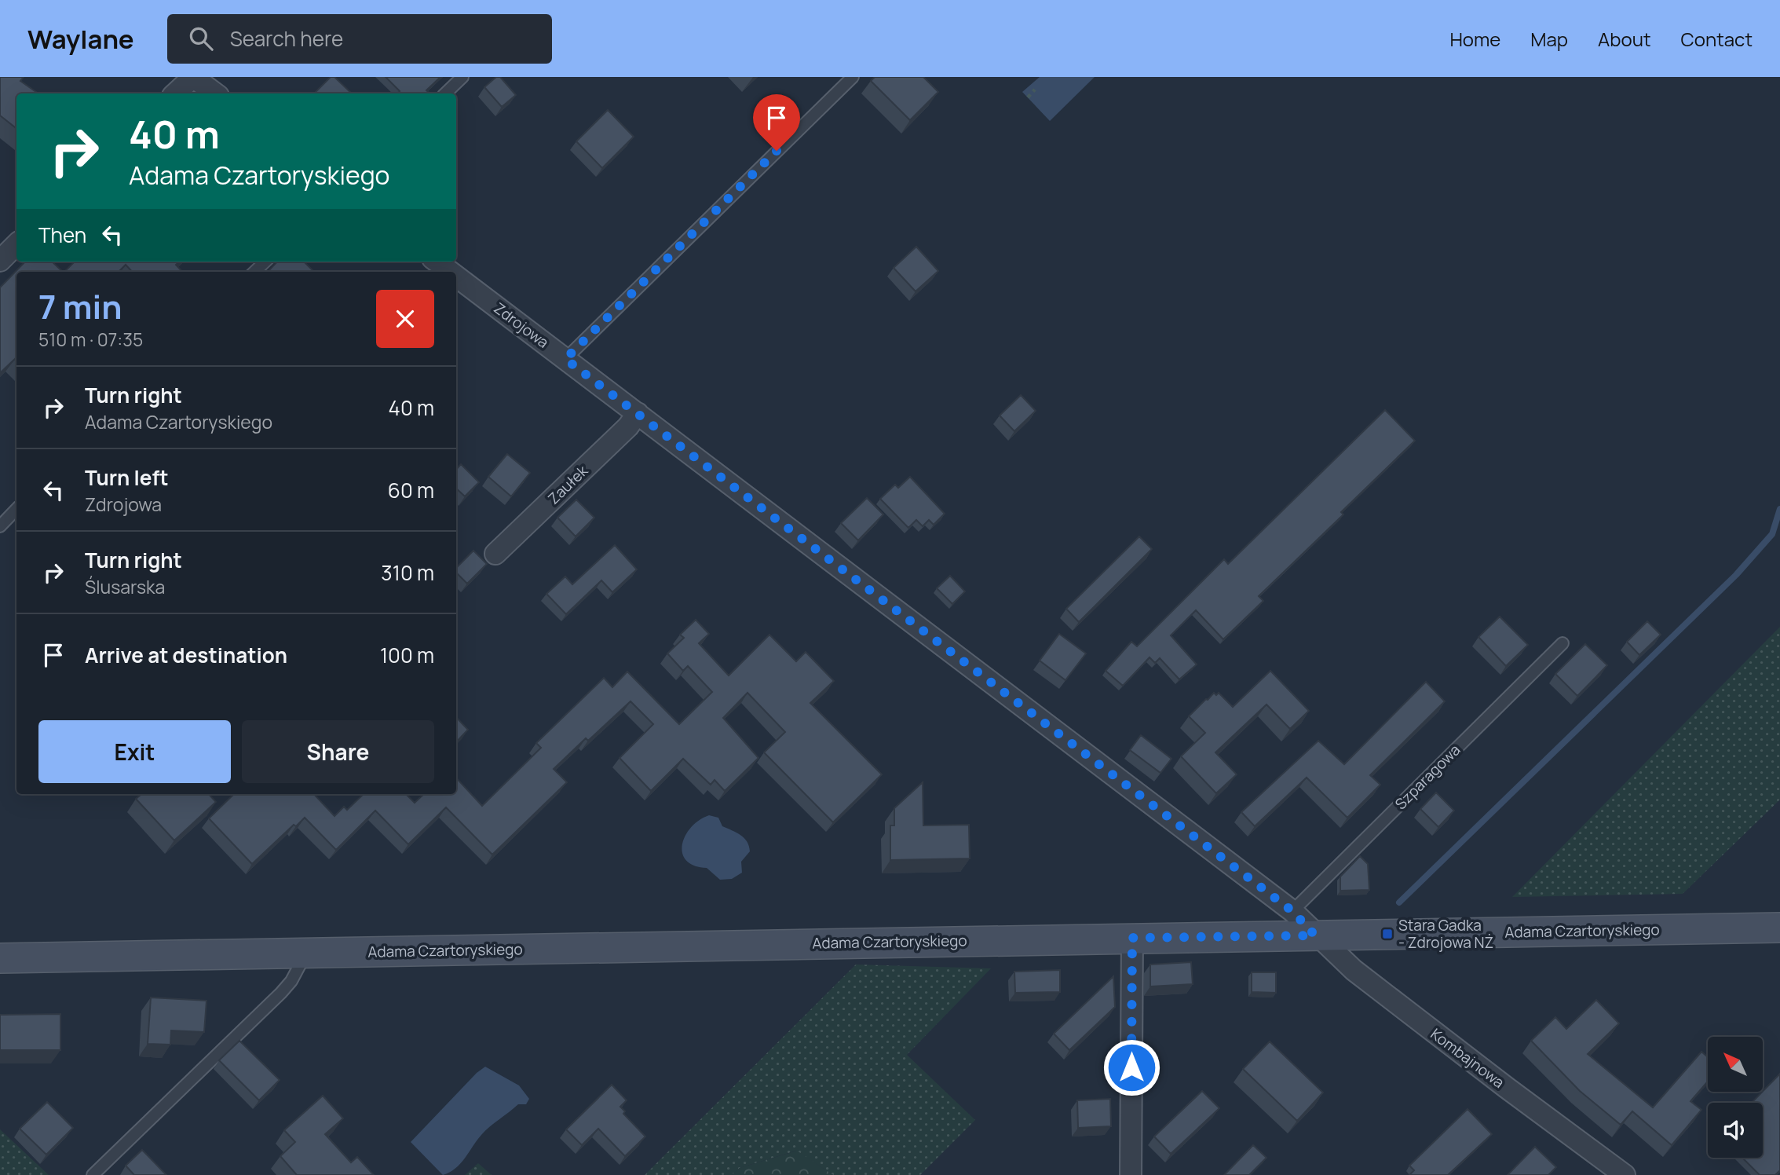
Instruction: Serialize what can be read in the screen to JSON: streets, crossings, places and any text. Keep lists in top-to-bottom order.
{
  "streets": {
    "street": [
      "Zdrojowa",
      "Zaułek",
      "Adama Czartoryskiego",
      "Kombajnowa"
    ],
    "lane": ["Szparagowa"]
  },
  "crossings": [
    ["Zdrojowa", "Zaułek"],
    ["Zdrojowa", "Szparagowa"],
    ["Zdrojowa", "Adama Czartoryskiego"],
    ["Zdrojowa", "Kombajnowa"],
    ["Adama Czartoryskiego", "Kombajnowa"]
  ],
  "places": {
    "transit": ["Stara Gadka - Zdrojowa NŻ"]
  },
  "north": "top left",
  "page": {
    "header": "Waylane",
    "search": "Search here",
    "nav": [
      "Home",
      "Map",
      "About",
      "Contact"
    ],
    "turn": ["40 m", "Adama Czartoryskiego"],
    "then": "Then",
    "heading": ["7 min", "510 m · 07:35"],
    "list": [
      {
        "name": "Turn right",
        "note": "Adama Czartoryskiego",
        "value": "40 m"
      },
      {
        "name": "Turn left",
        "note": "Zdrojowa",
        "value": "60 m"
      },
      {
        "name": "Turn right",
        "note": "Ślusarska",
        "value": "310 m"
      },
      {
        "name": "Arrive at destination",
        "value": "100 m"
      }
    ],
    "buttons": ["Exit", "Share"]
  }
}
